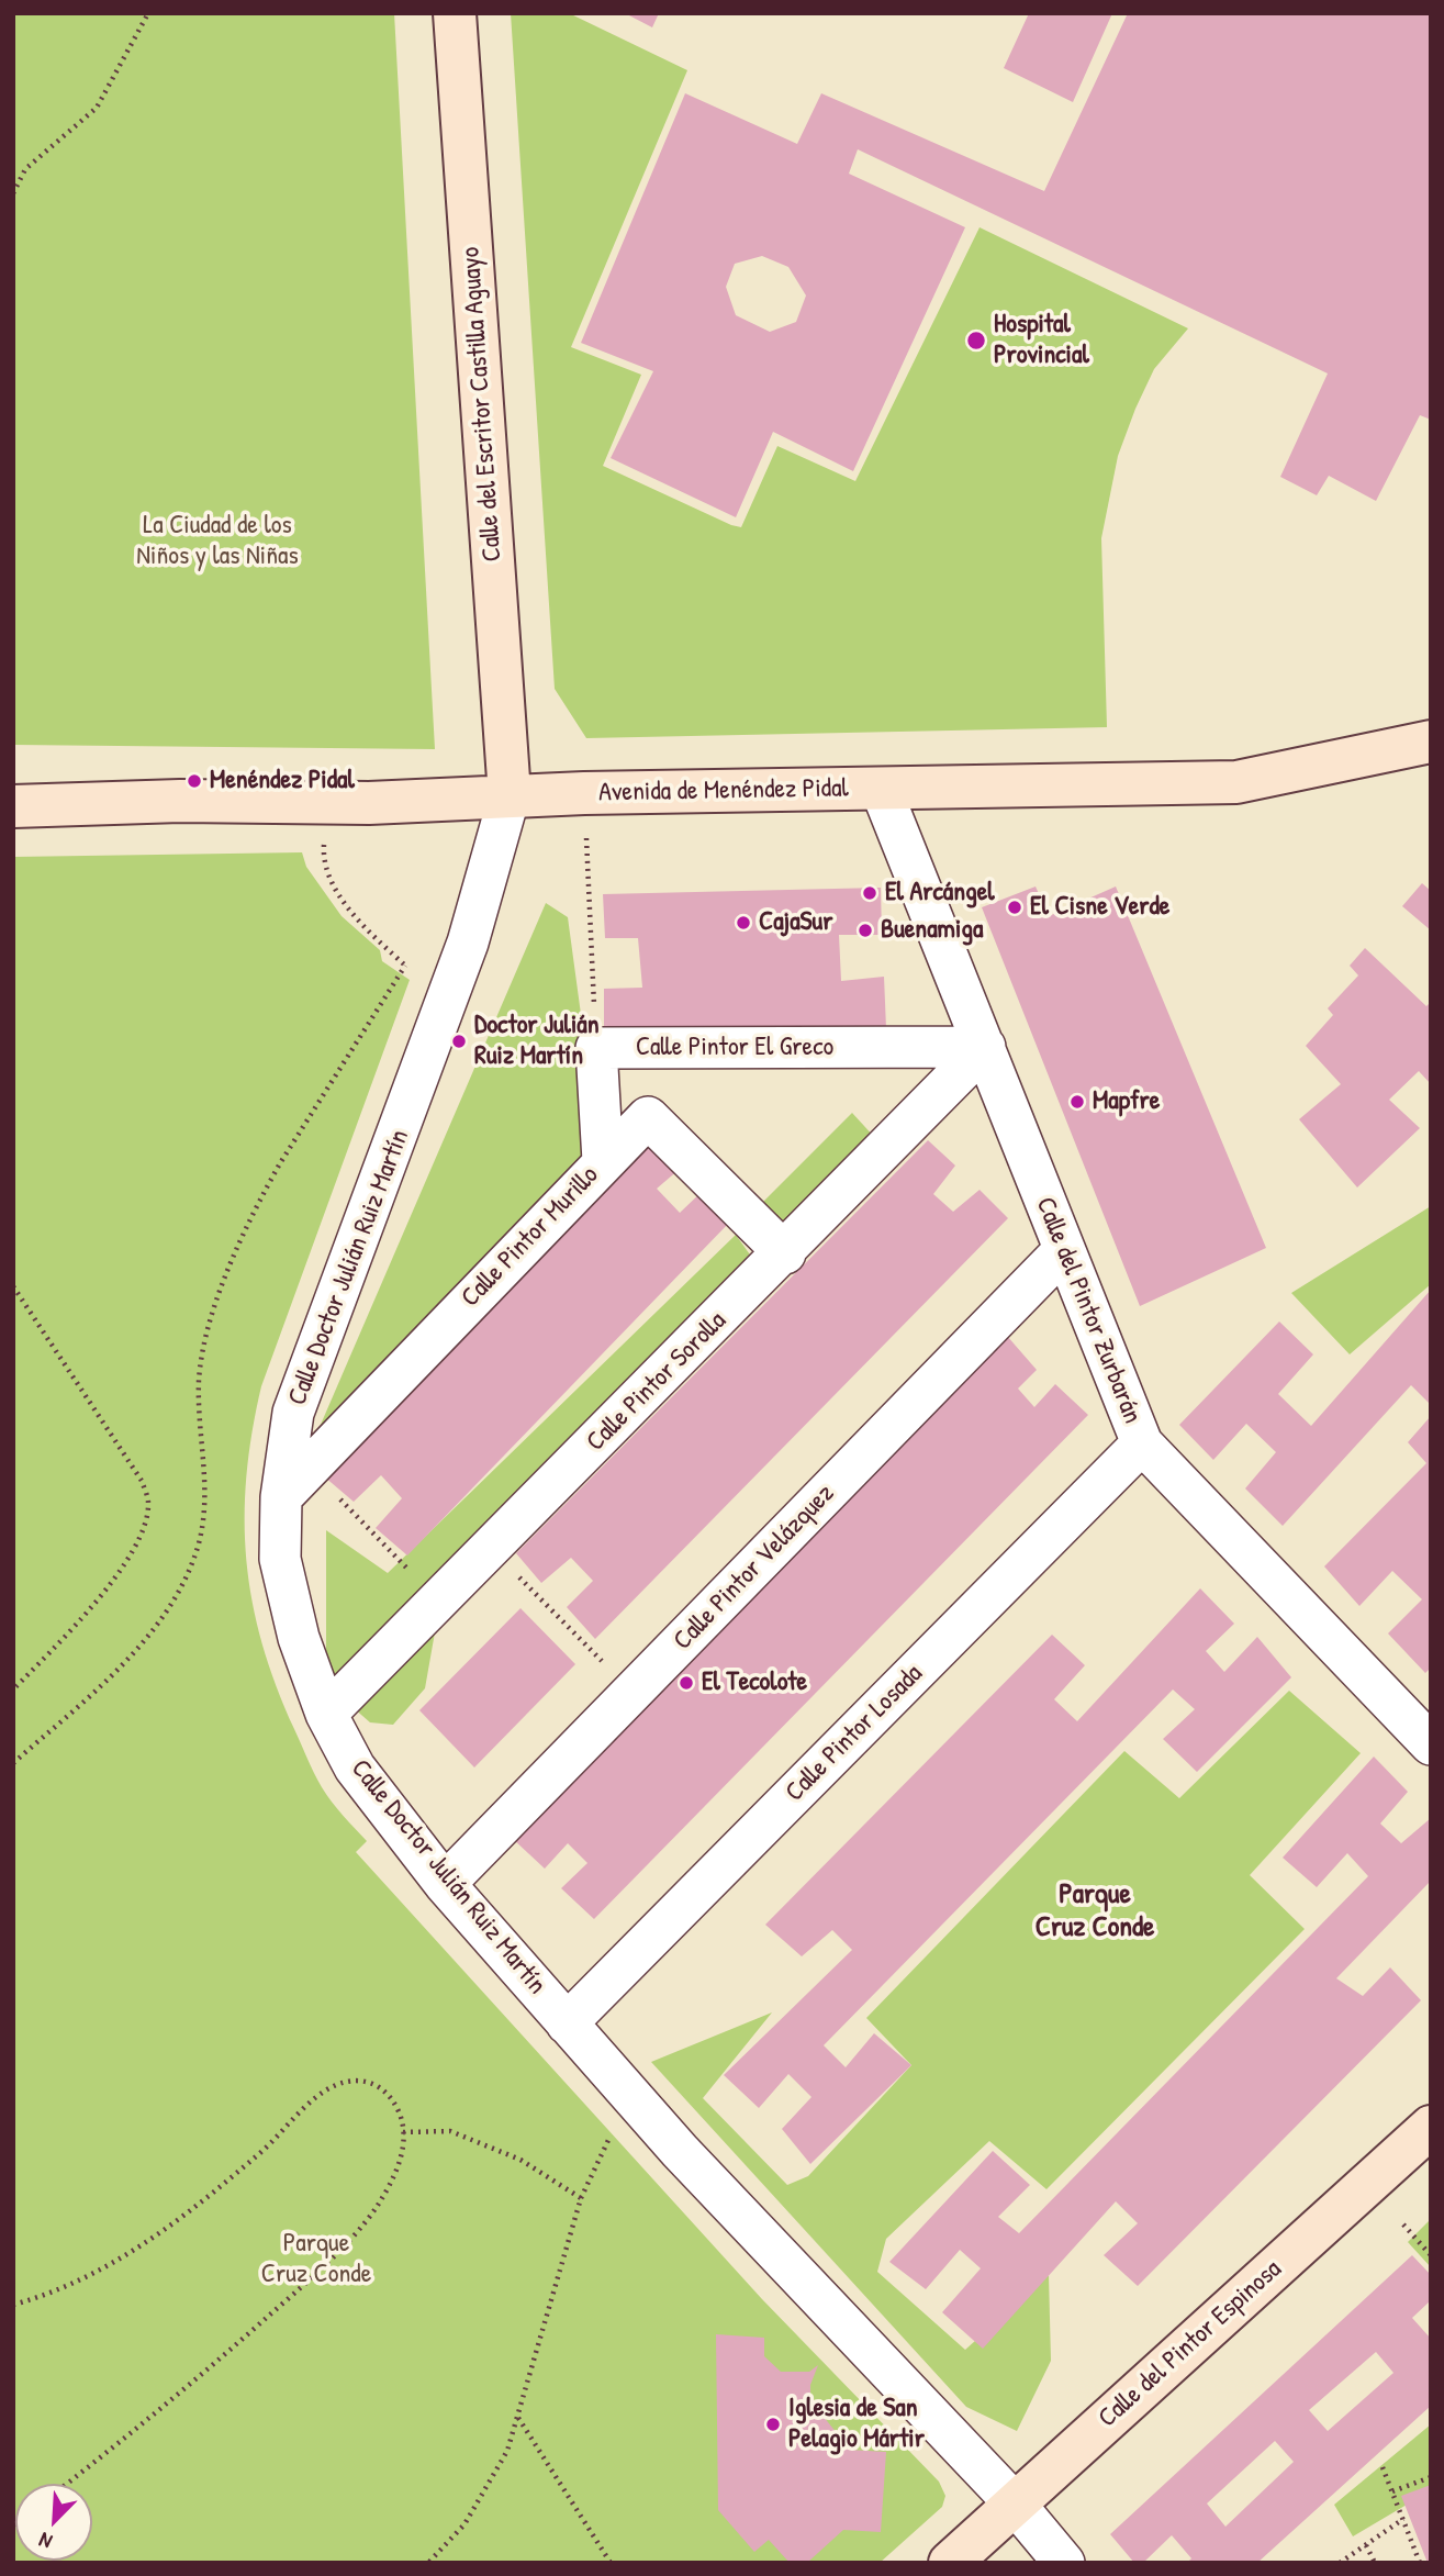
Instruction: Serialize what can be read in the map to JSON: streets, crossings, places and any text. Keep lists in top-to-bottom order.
{
  "streets": {
    "street": [
      "Calle del Escritor Castilla Aguayo",
      "Avenida de Menéndez Pidal",
      "Calle Pintor El Greco",
      "Calle Pintor Murillo",
      "Calle Doctor Julián Ruiz Martín",
      "Calle del Pintor Zurbarán",
      "Calle Pintor Sorolla",
      "Calle Pintor Velázquez",
      "Calle Pintor Losada",
      "Calle del Pintor Espinosa"
    ]
  },
  "crossings": [
    ["Calle del Escritor Castilla Aguayo", "Avenida de Menéndez Pidal"],
    ["Calle del Escritor Castilla Aguayo", "Calle Doctor Julián Ruiz Martín"],
    ["Avenida de Menéndez Pidal", "Calle Doctor Julián Ruiz Martín"],
    ["Avenida de Menéndez Pidal", "Calle del Pintor Zurbarán"],
    ["Calle Pintor El Greco", "Calle Pintor Murillo"],
    ["Calle Pintor El Greco", "Calle del Pintor Zurbarán"],
    ["Calle Pintor El Greco", "Calle Pintor Sorolla"],
    ["Calle Pintor Murillo", "Calle Doctor Julián Ruiz Martín"],
    ["Calle Pintor Murillo", "Calle Pintor Sorolla"],
    ["Calle Doctor Julián Ruiz Martín", "Calle Pintor Sorolla"],
    ["Calle Doctor Julián Ruiz Martín", "Calle Pintor Velázquez"],
    ["Calle Doctor Julián Ruiz Martín", "Calle Pintor Losada"],
    ["Calle Doctor Julián Ruiz Martín", "Calle del Pintor Espinosa"],
    ["Calle del Pintor Zurbarán", "Calle Pintor Sorolla"],
    ["Calle del Pintor Zurbarán", "Calle Pintor Velázquez"],
    ["Calle del Pintor Zurbarán", "Calle Pintor Losada"]
  ],
  "districts": ["Parque Cruz Conde"],
  "parks": ["La Ciudad de los Niños y las Niñas", "Parque Cruz Conde"],
  "places": [
    "Hospital Provincial",
    "Menéndez Pidal",
    "El Arcángel",
    "El Cisne Verde",
    "CajaSur",
    "Buenamiga",
    "Doctor Julián Ruiz Martín",
    "Mapfre",
    "El Tecolote",
    "Iglesia de San Pelagio Mártir"
  ],
  "north": "bottom left"
}
